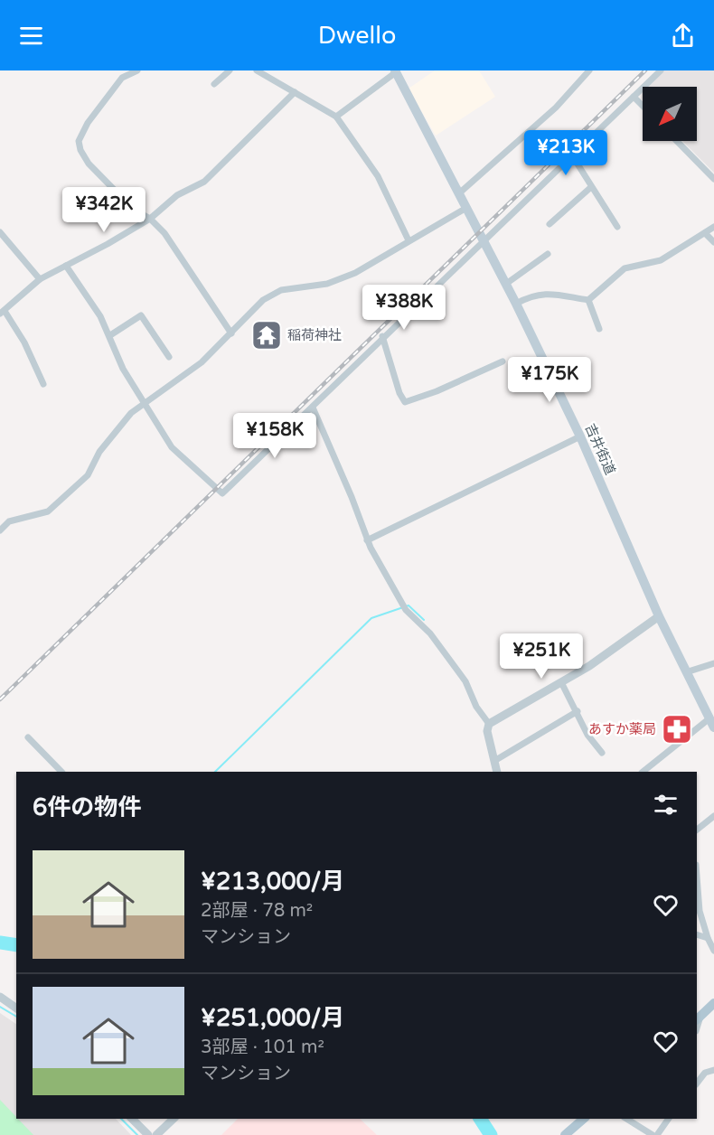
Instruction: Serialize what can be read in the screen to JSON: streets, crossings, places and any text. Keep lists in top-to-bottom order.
{
  "streets": {
    "main road": ["吉井街道"]
  },
  "places": {
    "temple": ["稲荷神社"],
    "pharmacy": ["あすか薬局"]
  },
  "north": "bottom left",
  "page": {
    "header": "Dwello",
    "price": [
      "¥213K",
      "¥342K",
      "¥388K",
      "¥175K",
      "¥158K",
      "¥251K"
    ],
    "heading": "6件の物件",
    "list": [
      {
        "name": "¥213,000/月",
        "note": "2部屋 · 78 m² · マンション"
      },
      {
        "name": "¥251,000/月",
        "note": "3部屋 · 101 m² · マンション"
      }
    ]
  }
}
